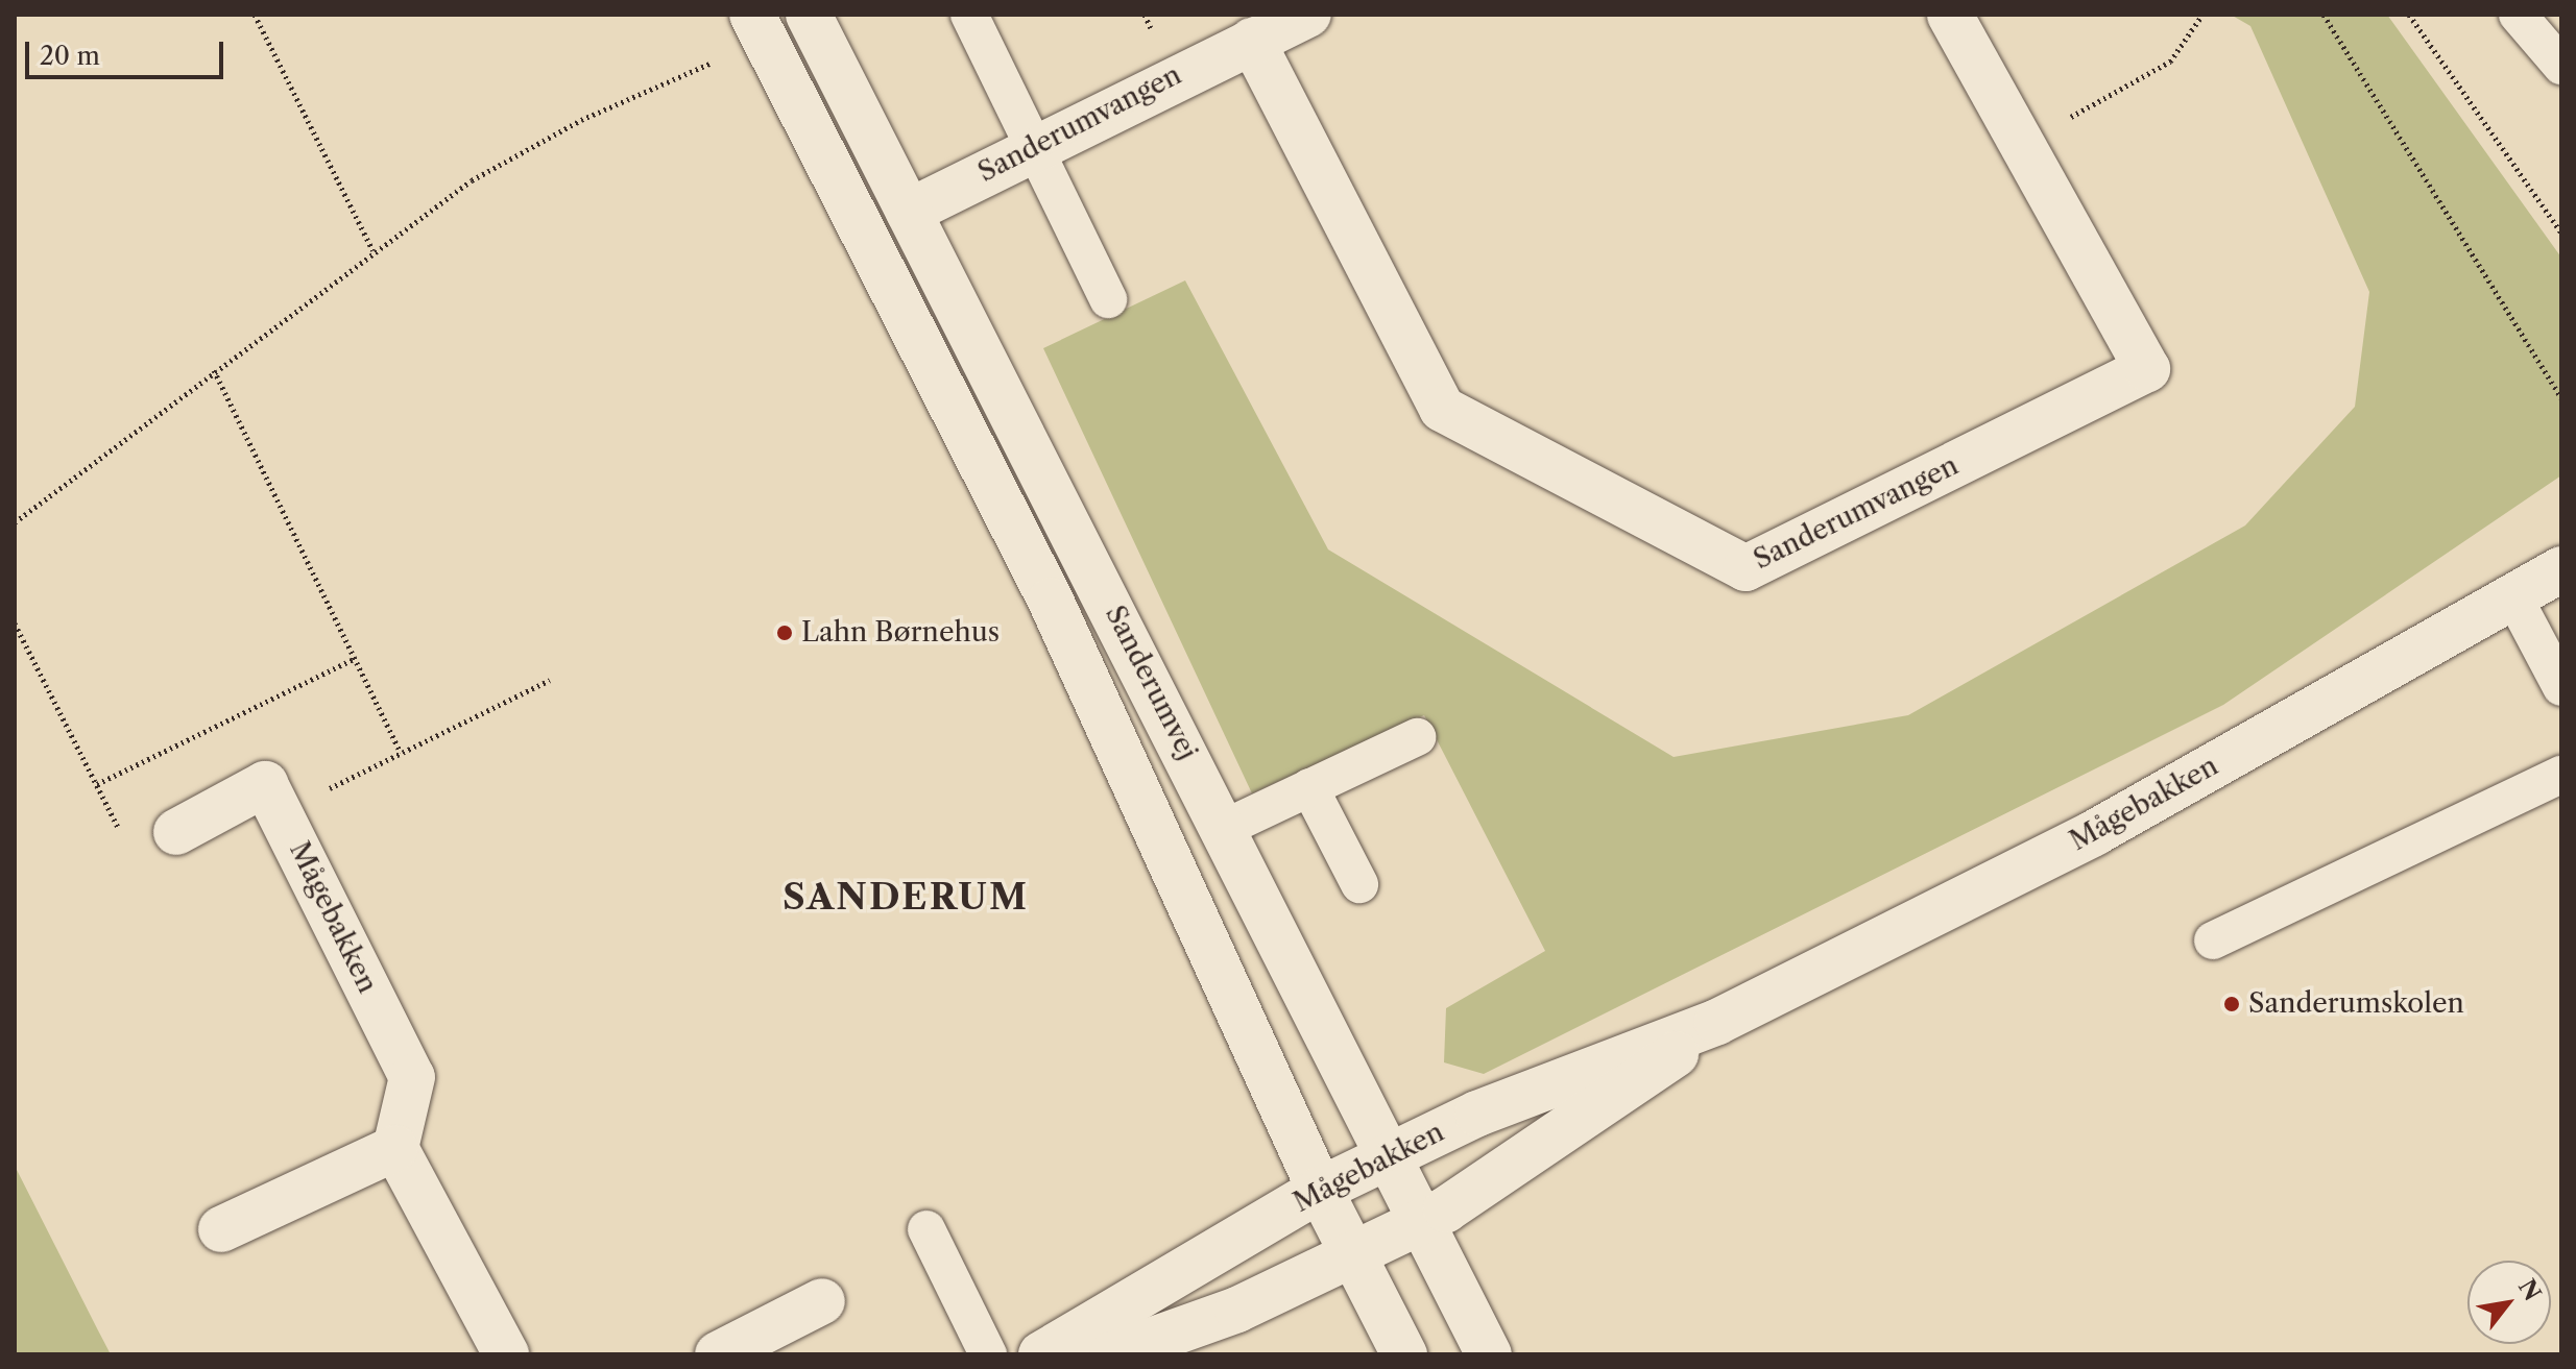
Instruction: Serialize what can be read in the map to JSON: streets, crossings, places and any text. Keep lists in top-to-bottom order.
{
  "streets": {
    "street": ["Sanderumvangen", "Sanderumvej", "Mågebakken"]
  },
  "crossings": [
    ["Sanderumvangen", "Sanderumvej"],
    ["Sanderumvej", "Mågebakken"]
  ],
  "districts": ["SANDERUM"],
  "places": ["Lahn Børnehus", "Sanderumskolen"],
  "scale_bar": "20 m",
  "north": "top right"
}
